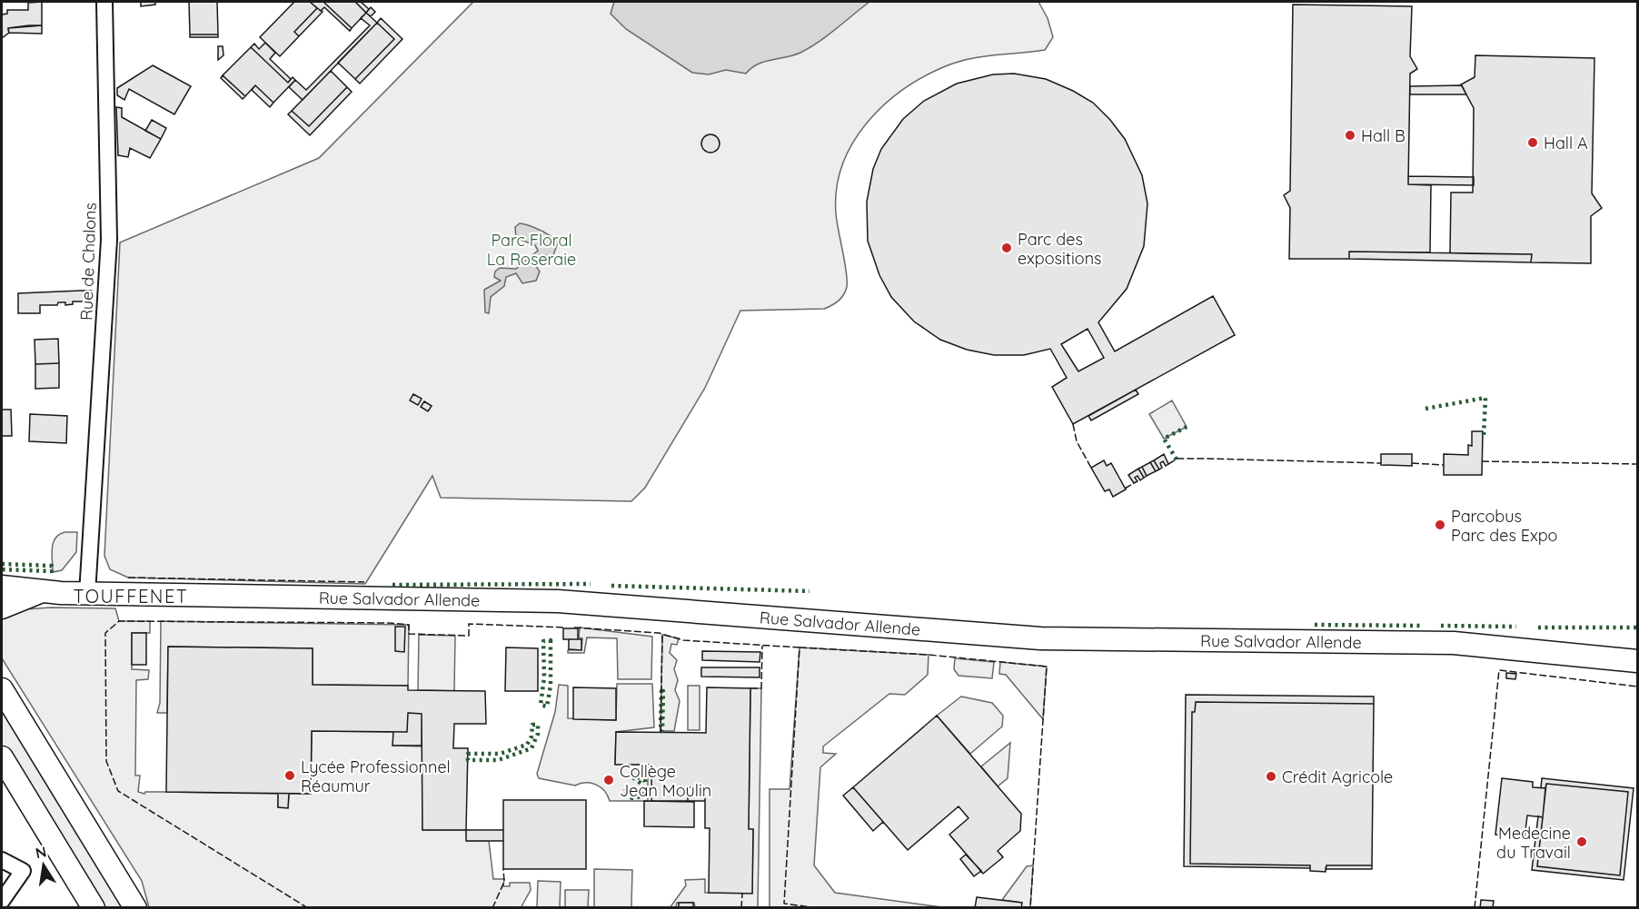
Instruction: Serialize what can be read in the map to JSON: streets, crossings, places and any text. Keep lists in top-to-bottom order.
{
  "streets": {
    "street": ["Rue de Chalons", "Rue Salvador Allende"]
  },
  "crossings": [
    ["Rue de Chalons", "Rue Salvador Allende"]
  ],
  "districts": ["TOUFFENET"],
  "parks": ["Parc Floral La Roseraie"],
  "places": [
    "Hall B",
    "Hall A",
    "Parc des expositions",
    "Parcobus Parc des Expo",
    "Lycée Professionnel Réaumur",
    "Crédit Agricole",
    "Collège Jean Moulin",
    "Medecine du Travail"
  ],
  "north": "top"
}
